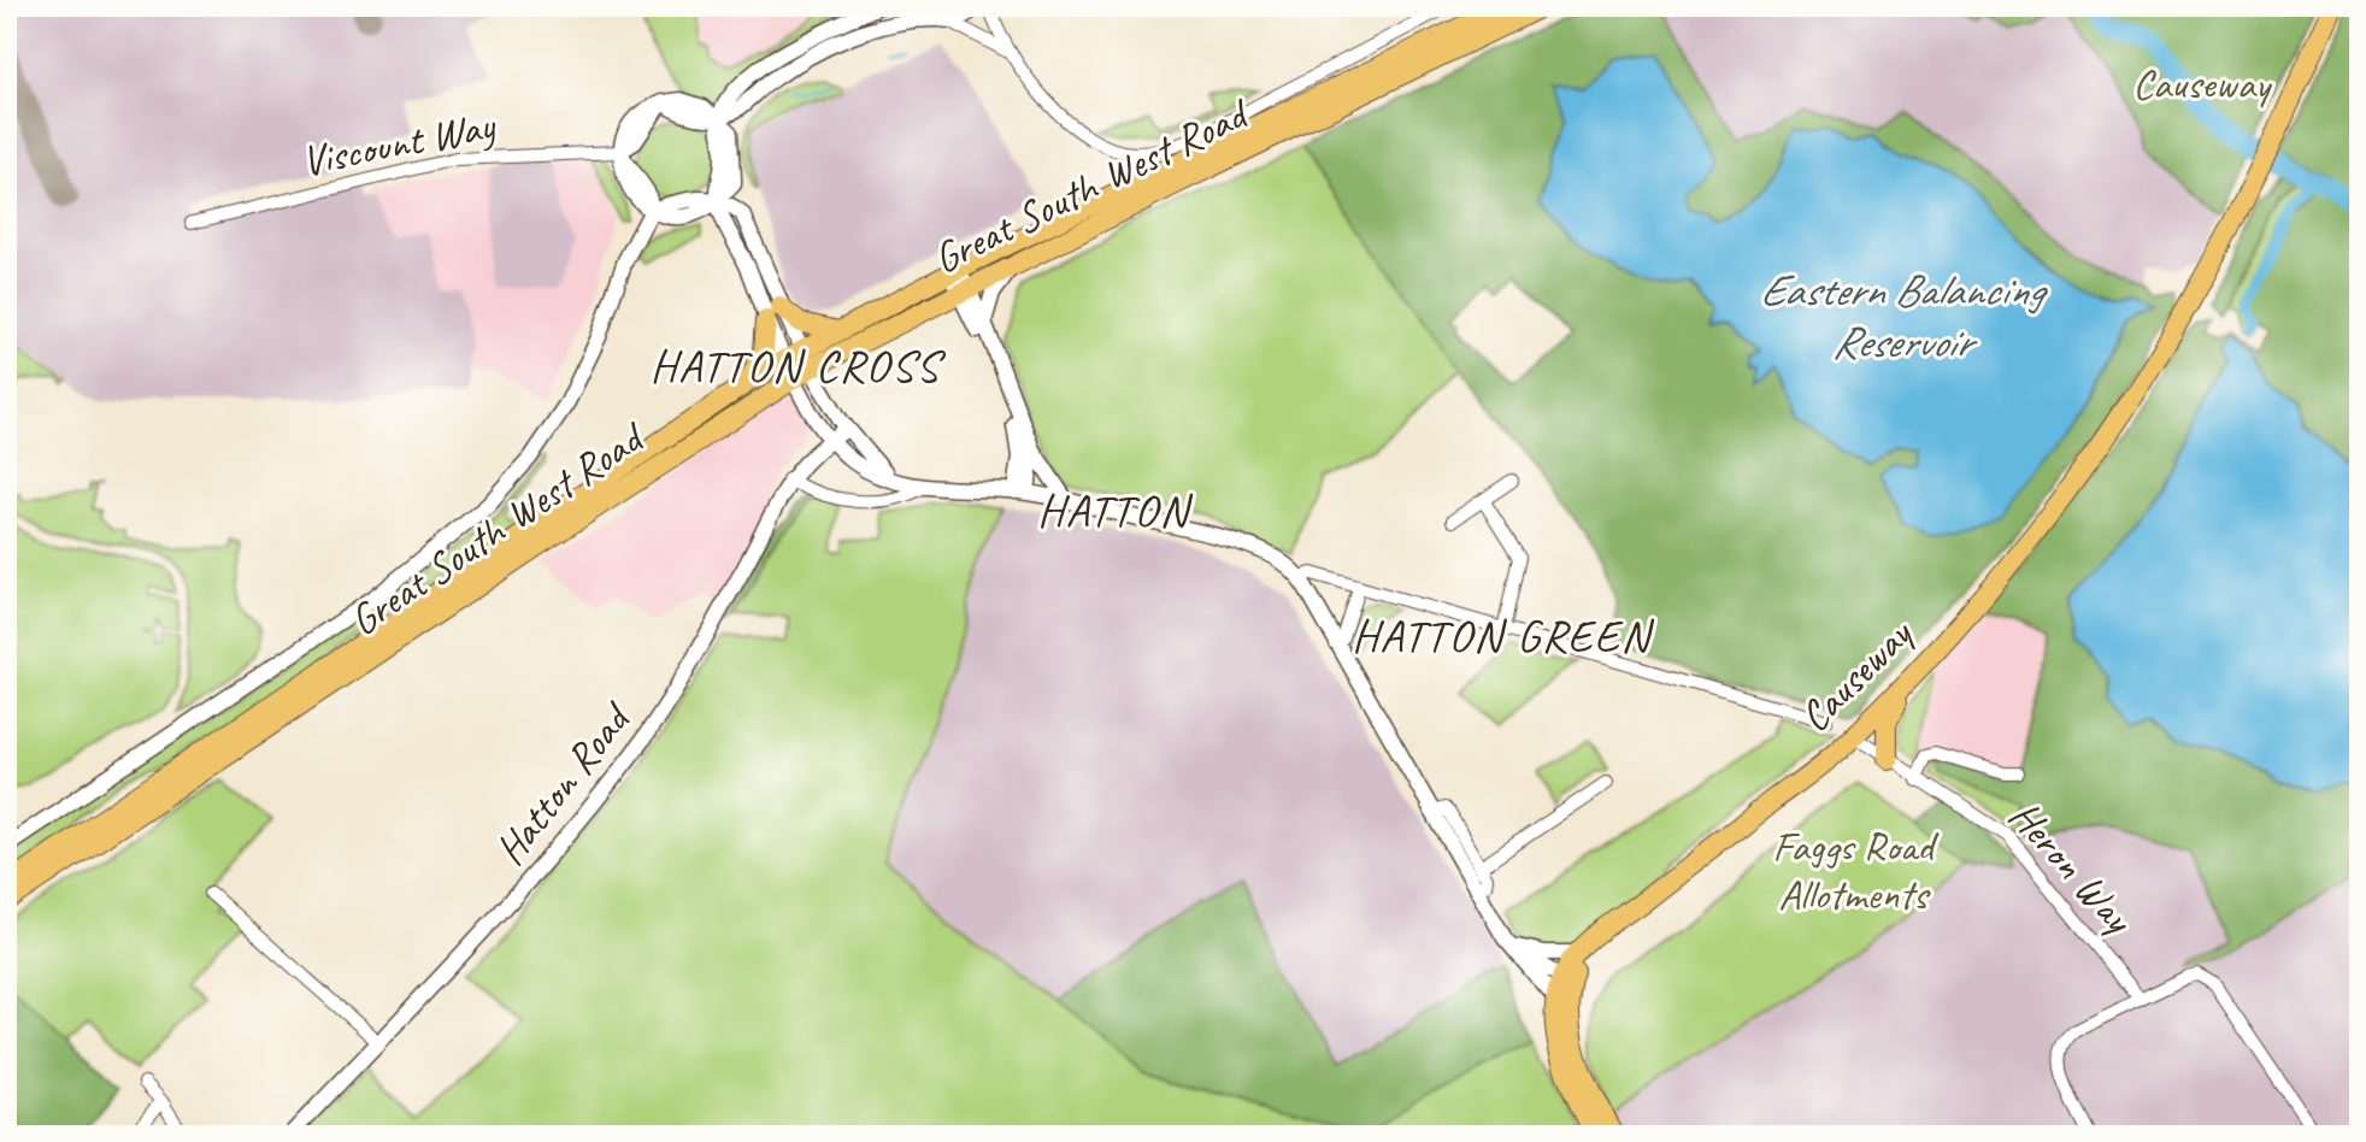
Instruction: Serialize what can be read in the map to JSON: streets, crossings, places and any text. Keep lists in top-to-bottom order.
{
  "streets": {
    "main road": ["Great South West Road", "Causeway"],
    "street": ["Viscount Way", "Hatton Road", "Heron Way"]
  },
  "crossings": [
    ["Causeway", "Heron Way"]
  ],
  "districts": ["HATTON CROSS", "HATTON", "HATTON GREEN"],
  "water": ["Eastern Balancing Reservoir"],
  "parks": ["Causeway", "Faggs Road Allotments"]
}
